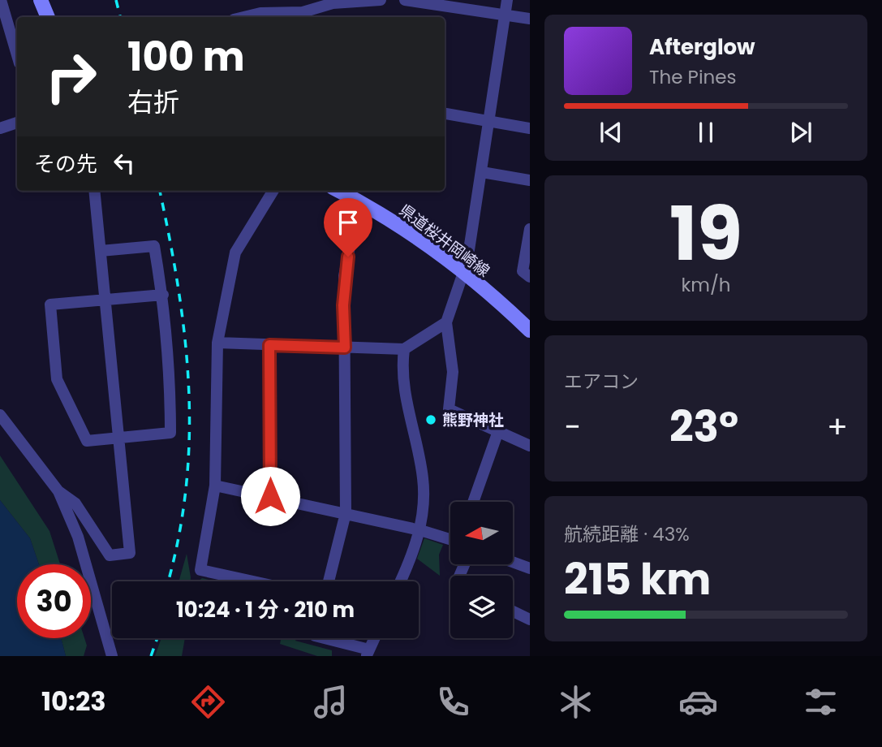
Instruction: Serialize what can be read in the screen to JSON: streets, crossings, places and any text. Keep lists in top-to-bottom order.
{
  "streets": {
    "main road": ["県道桜井岡崎線"]
  },
  "places": ["熊野神社"],
  "north": "left",
  "page": {
    "turn": ["100 m", "右折"],
    "song": ["Afterglow", "The Pines"],
    "then": "その先",
    "tile": [
      ["19", "km/h"],
      "エアコン",
      ["航続距離 · 43%", "215 km"]
    ],
    "heat": ["−", "23°", "+"],
    "limit": "30",
    "trip": "10:24 · 1 分 · 210 m",
    "tabs": "10:23"
  }
}
